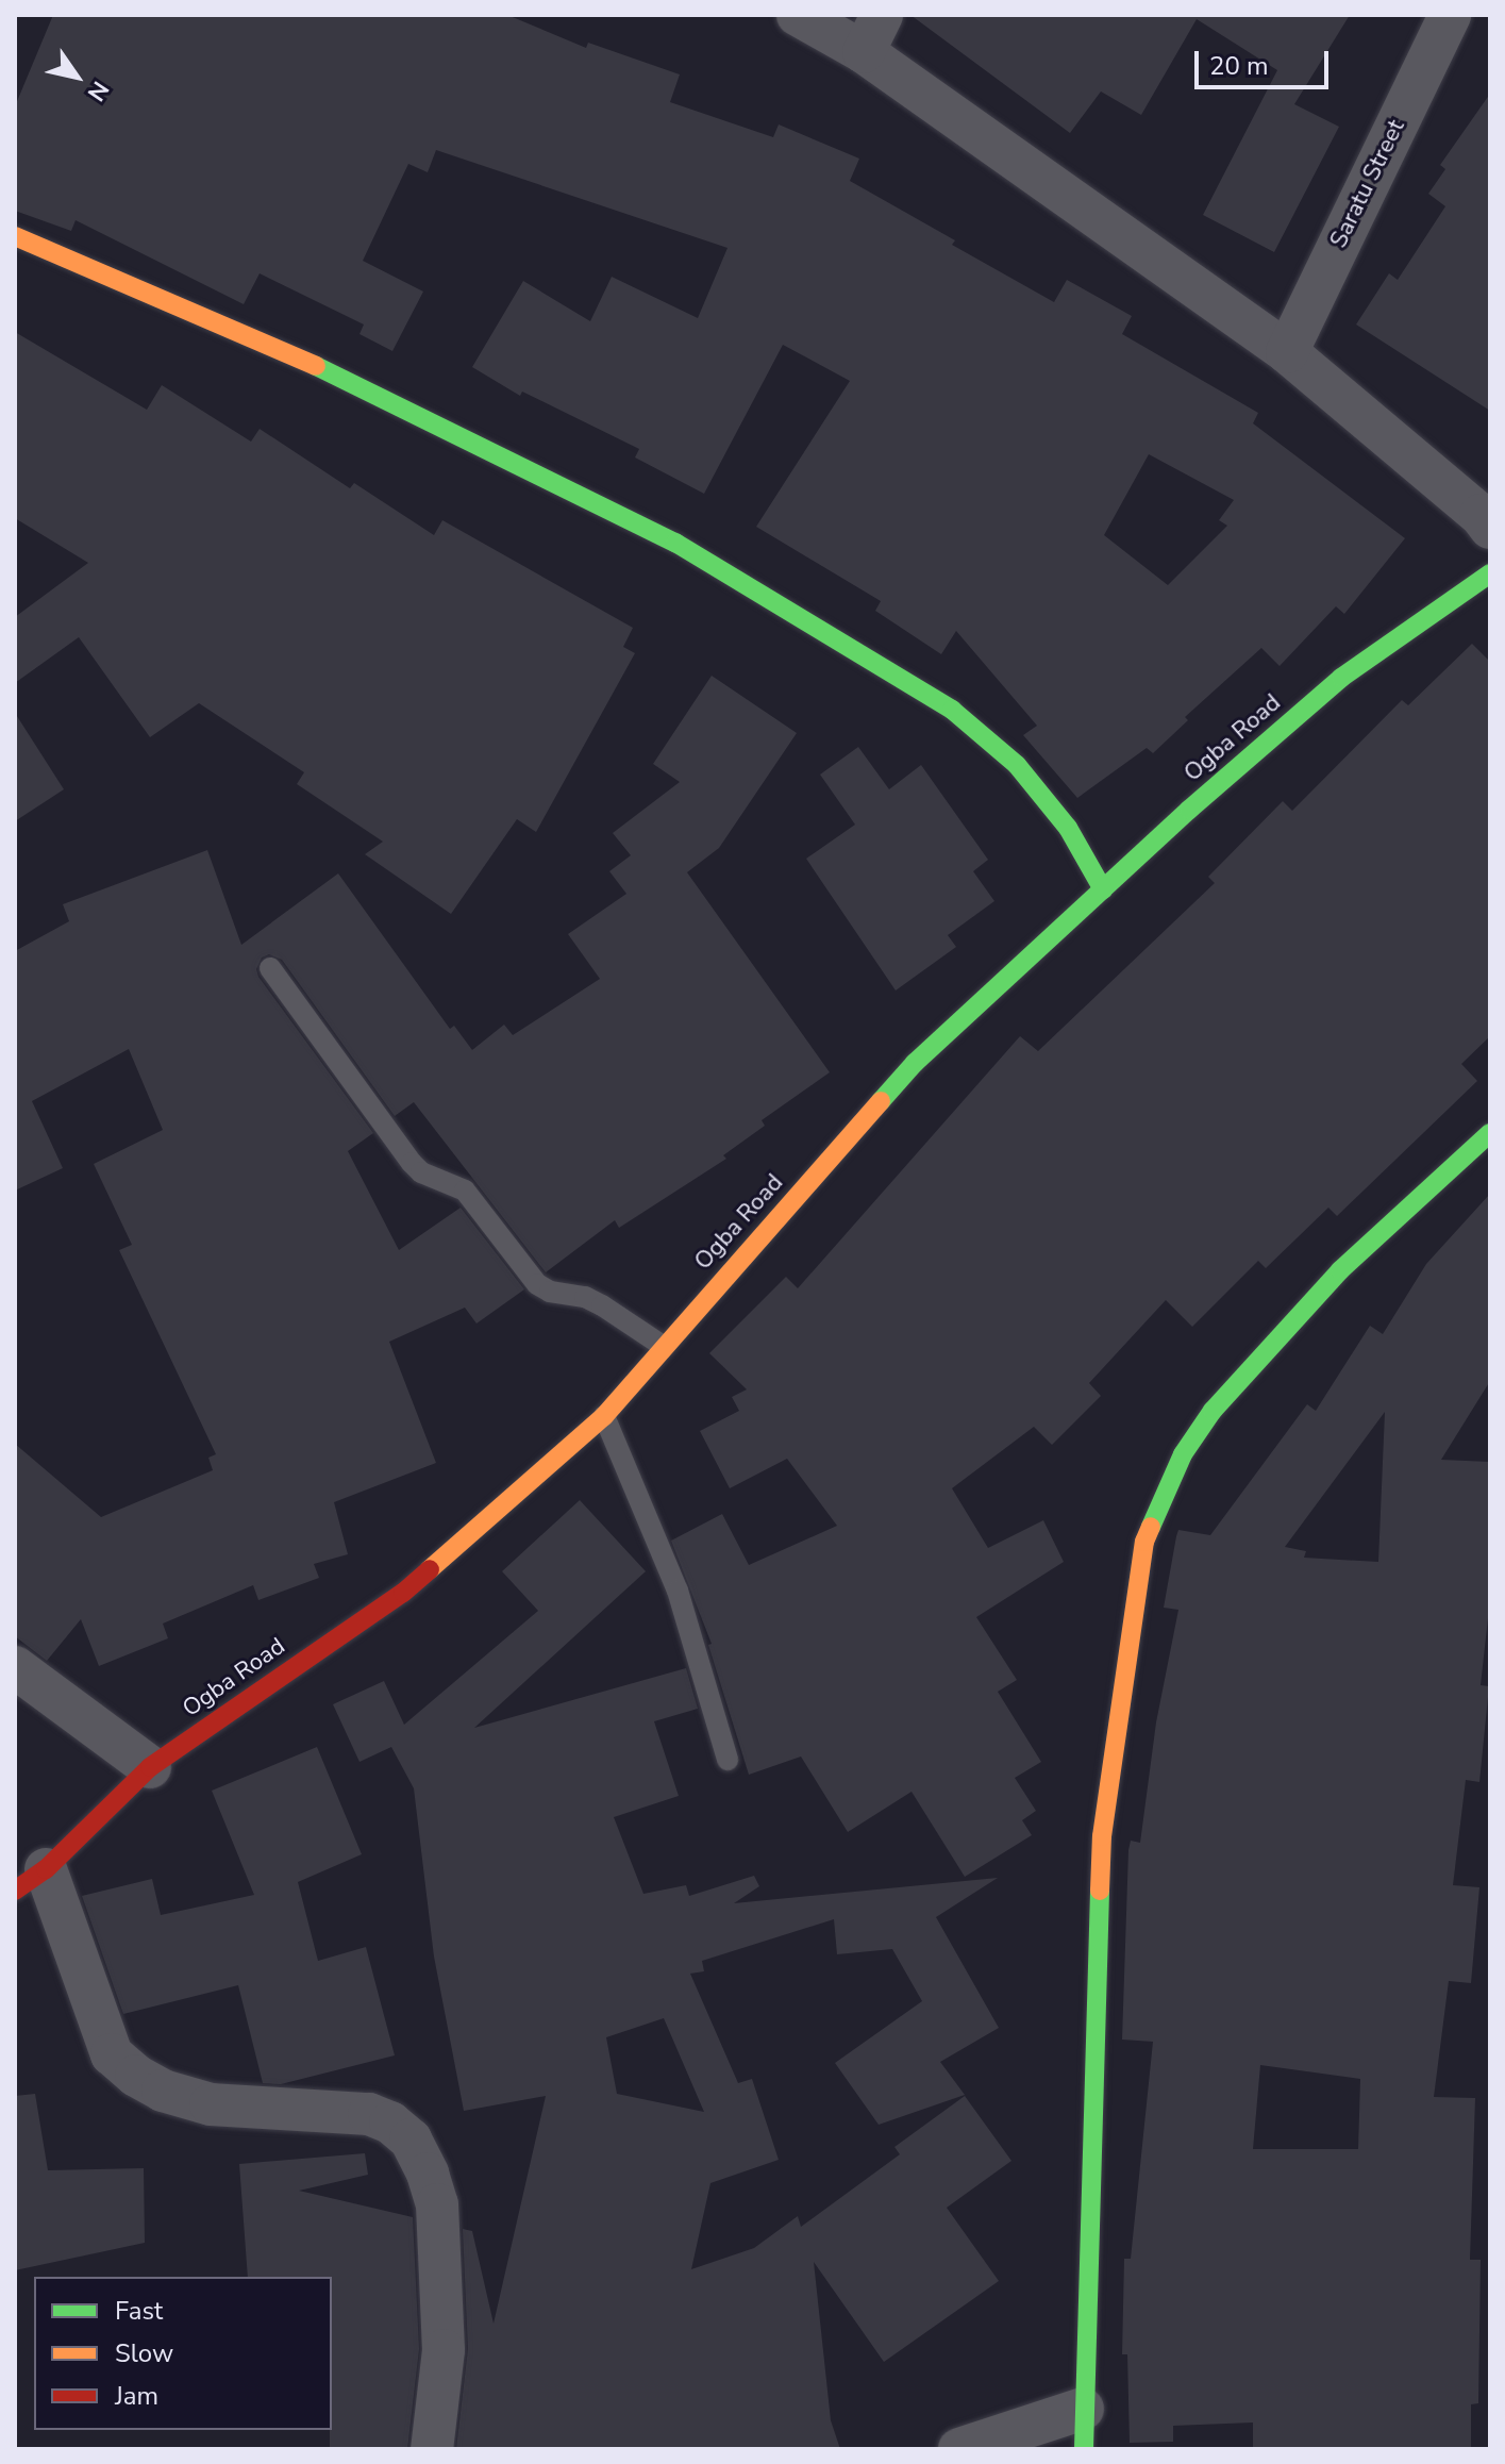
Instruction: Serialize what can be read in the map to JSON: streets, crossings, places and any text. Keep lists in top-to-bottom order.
{
  "streets": {
    "street": ["Saratu Street", "Ogba Road"]
  },
  "legend": ["Fast", "Slow", "Jam"],
  "scale_bar": "20 m",
  "north": "bottom right"
}
